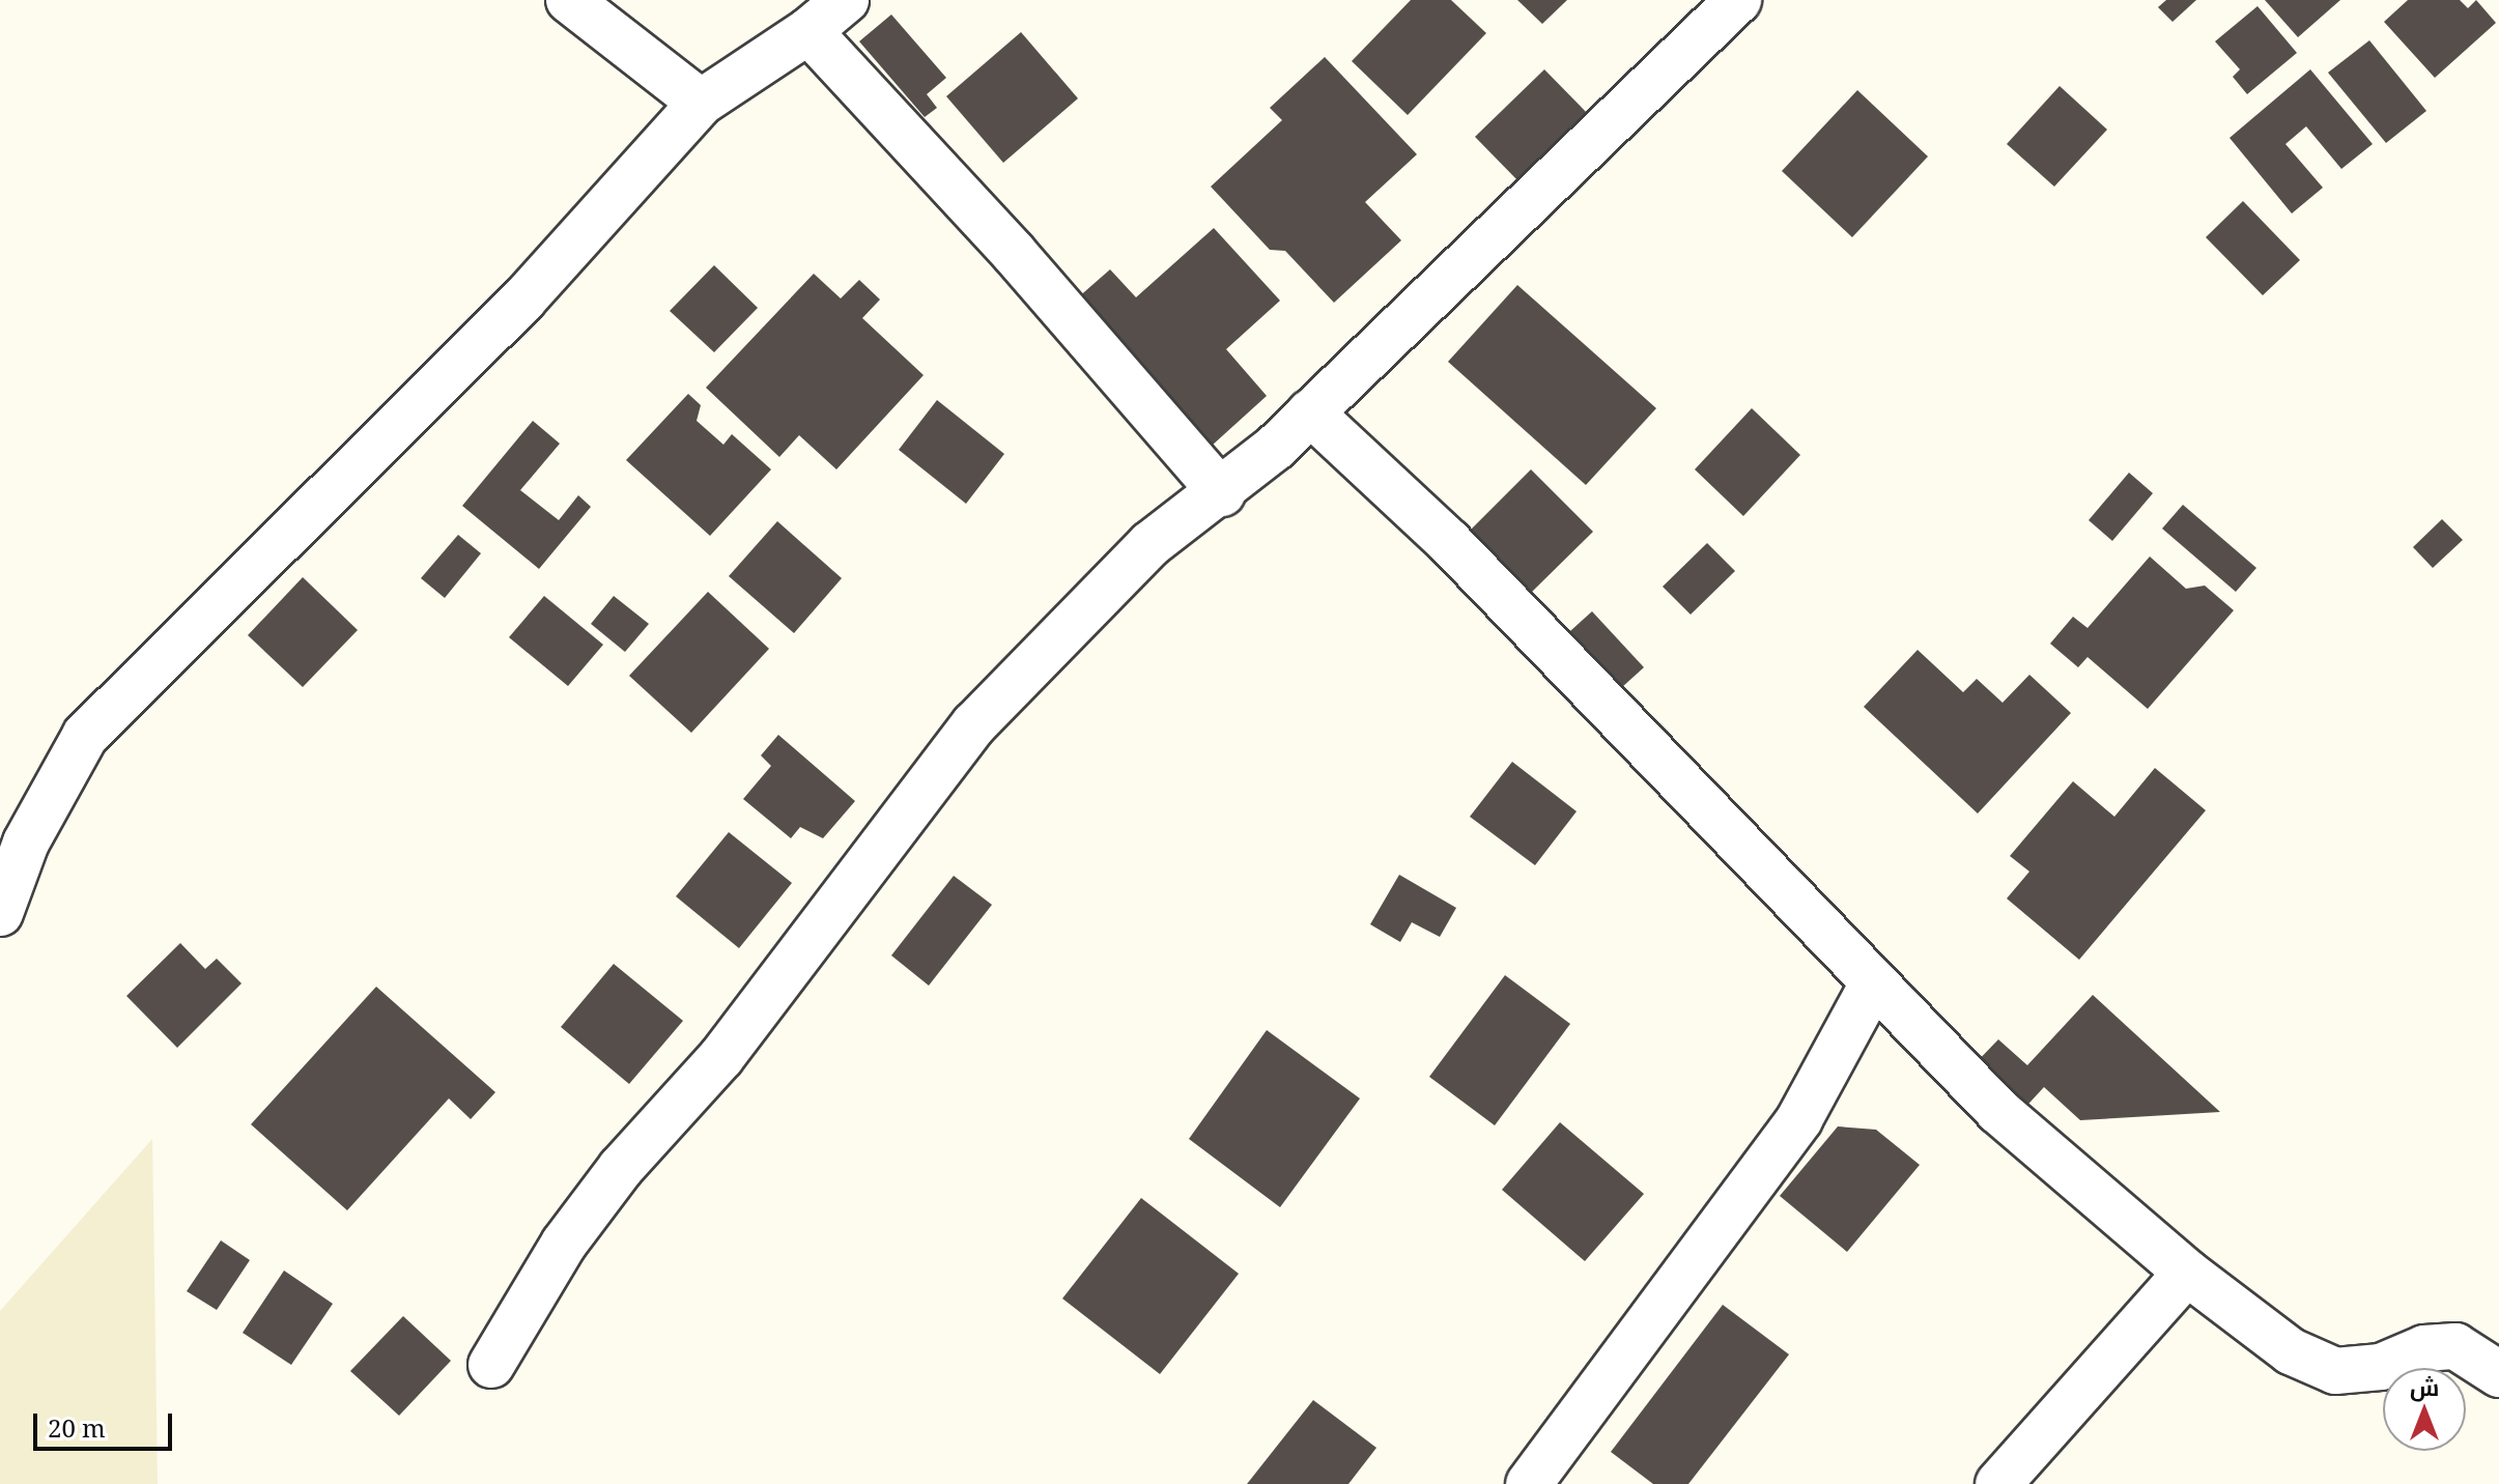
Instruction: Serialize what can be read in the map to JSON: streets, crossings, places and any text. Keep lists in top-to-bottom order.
{
  "scale_bar": "20 m",
  "north": "top"
}
